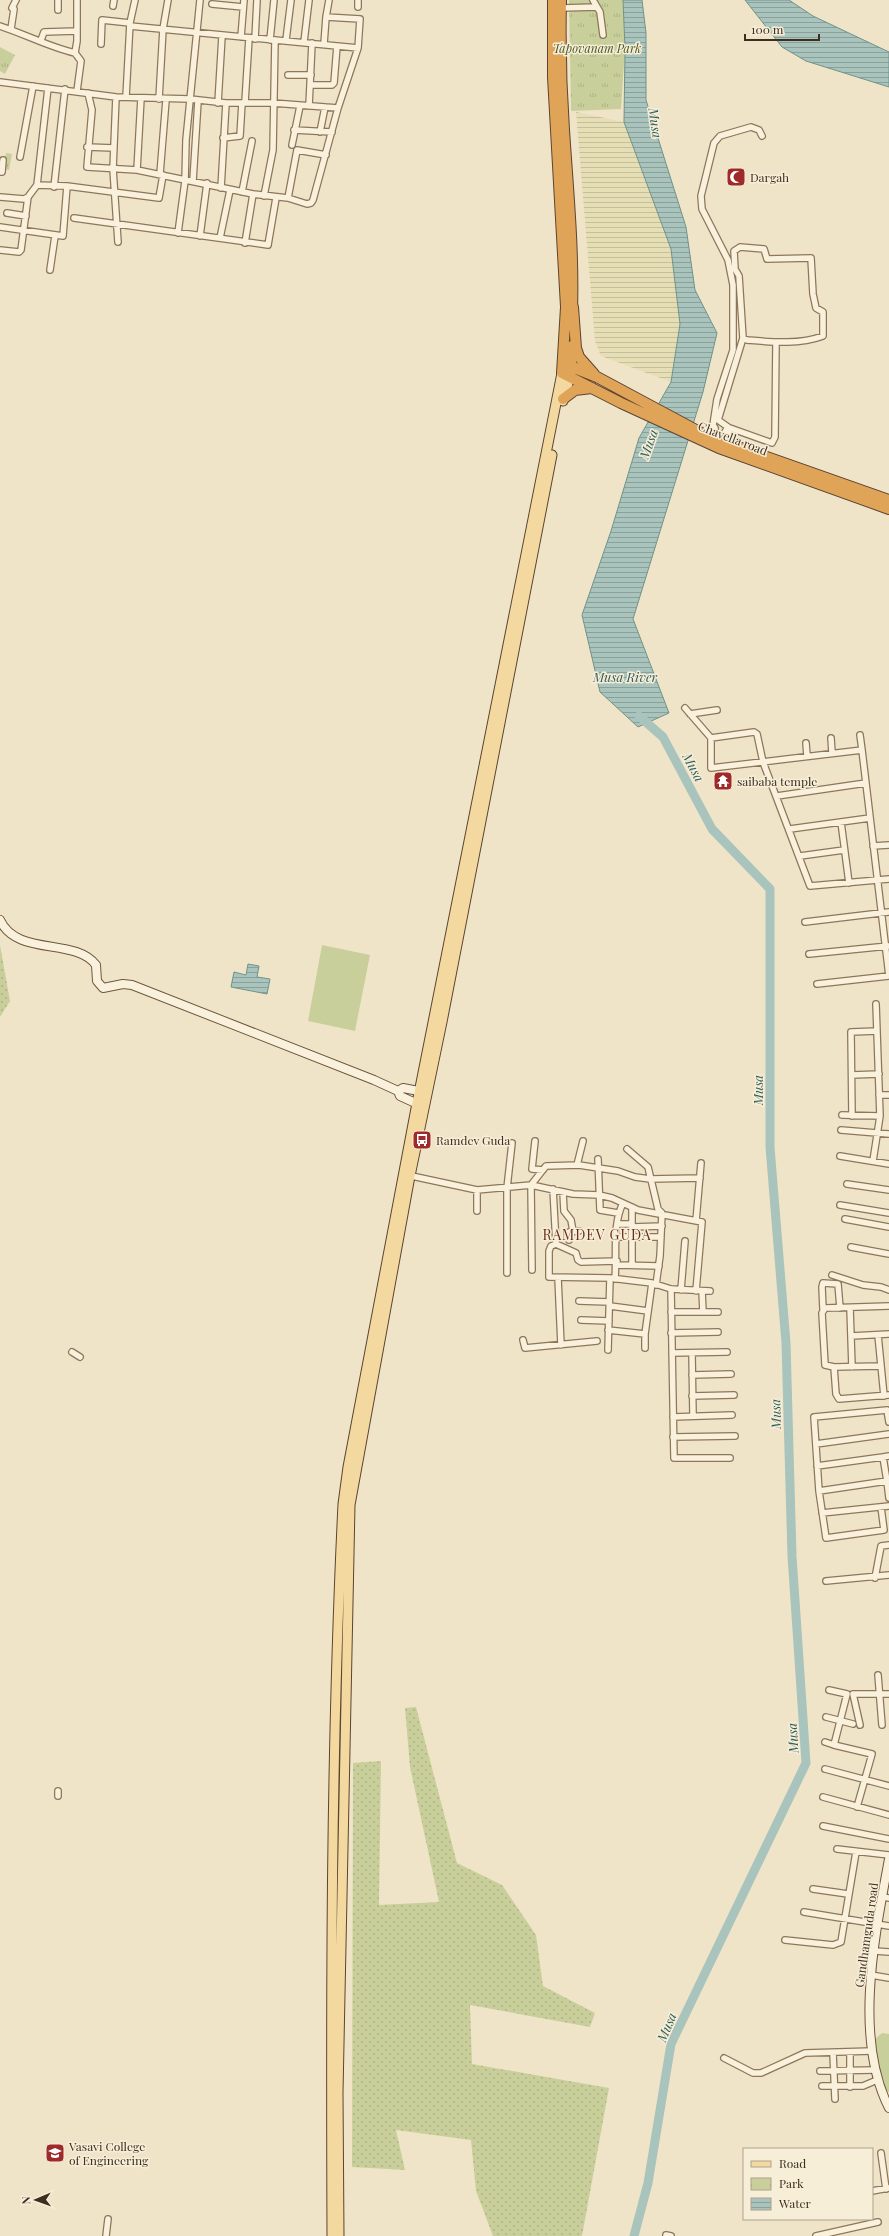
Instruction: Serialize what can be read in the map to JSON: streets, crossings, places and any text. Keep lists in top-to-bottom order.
{
  "streets": {
    "highway": ["Chavella road"],
    "street": ["Gandhamguda road"]
  },
  "districts": ["RAMDEV GUDA"],
  "water": ["Musa", "Musa River"],
  "parks": ["Tapovanam Park"],
  "places": {
    "mosque": ["Dargah"],
    "temple": ["saibaba temple"],
    "bus stop": ["Ramdev Guda"],
    "school or university": ["Vasavi College of Engineering"]
  },
  "legend": ["Road", "Park", "Water"],
  "scale_bar": "100 m",
  "north": "left"
}
